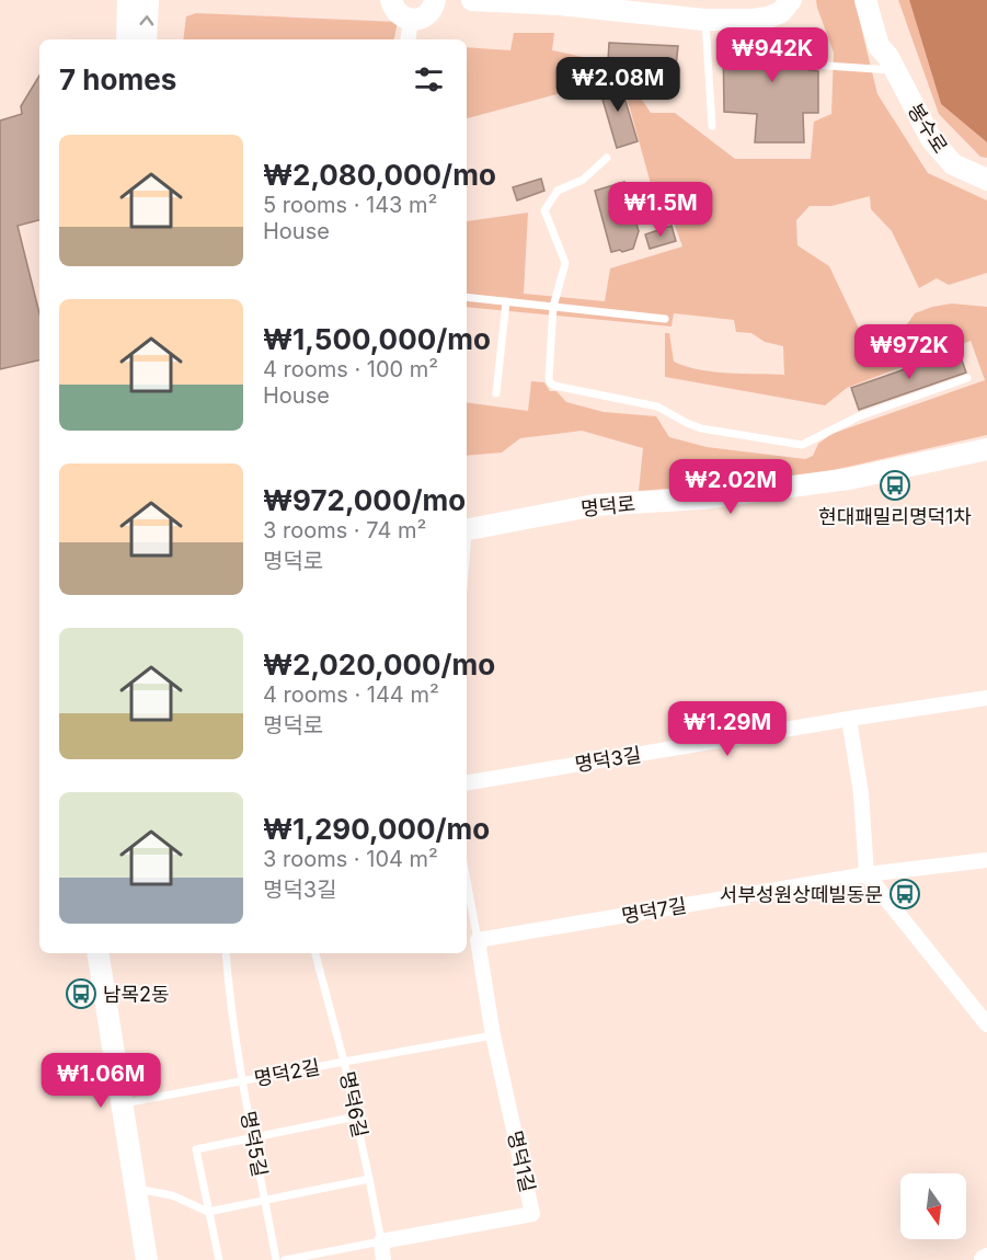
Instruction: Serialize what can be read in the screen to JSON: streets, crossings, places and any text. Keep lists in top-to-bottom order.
{
  "streets": {
    "street": [
      "봉수로",
      "명덕로",
      "명덕3길",
      "명덕7길",
      "명덕6길",
      "명덕1길"
    ],
    "lane": ["명덕2길", "명덕5길"]
  },
  "crossings": [
    ["명덕7길", "명덕1길"],
    ["명덕2길", "명덕6길"],
    ["명덕2길", "명덕5길"],
    ["명덕2길", "명덕1길"],
    ["명덕6길", "명덕1길"]
  ],
  "places": {
    "bus stop": ["현대패밀리명덕1차", "서부성원상떼빌동문", "남목2동"]
  },
  "north": "bottom",
  "page": {
    "price": [
      "₩942K",
      "₩2.08M",
      "₩1.5M",
      "₩972K",
      "₩2.02M",
      "₩1.29M",
      "₩1.06M"
    ],
    "heading": "7 homes",
    "list": [
      {
        "name": "₩2,080,000/mo",
        "note": "5 rooms · 143 m² · House"
      },
      {
        "name": "₩1,500,000/mo",
        "note": "4 rooms · 100 m² · House"
      },
      {
        "name": "₩972,000/mo",
        "note": "3 rooms · 74 m² · 명덕로"
      },
      {
        "name": "₩2,020,000/mo",
        "note": "4 rooms · 144 m² · 명덕로"
      },
      {
        "name": "₩1,290,000/mo",
        "note": "3 rooms · 104 m² · 명덕3길"
      }
    ]
  }
}
